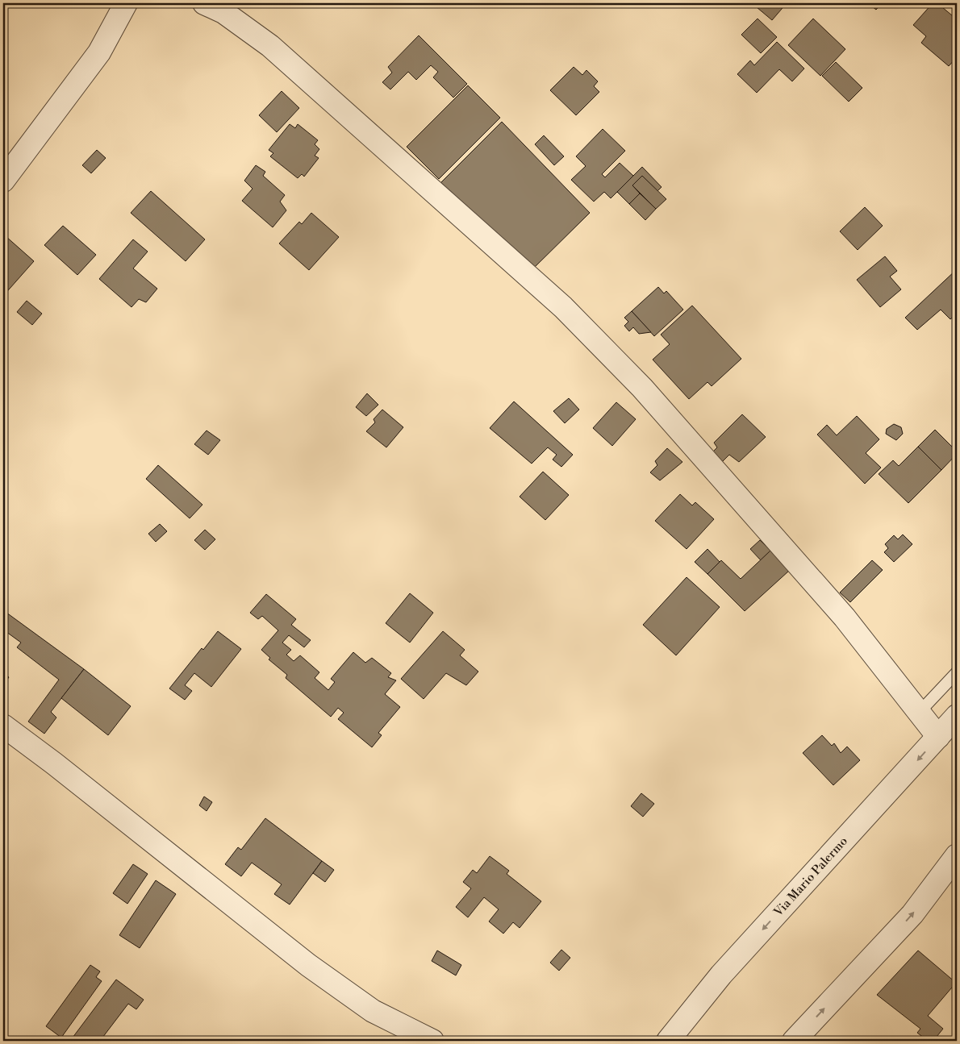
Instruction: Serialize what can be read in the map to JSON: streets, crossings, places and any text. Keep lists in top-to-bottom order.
{
  "streets": {
    "street": ["Via Mario Palermo"]
  }
}
